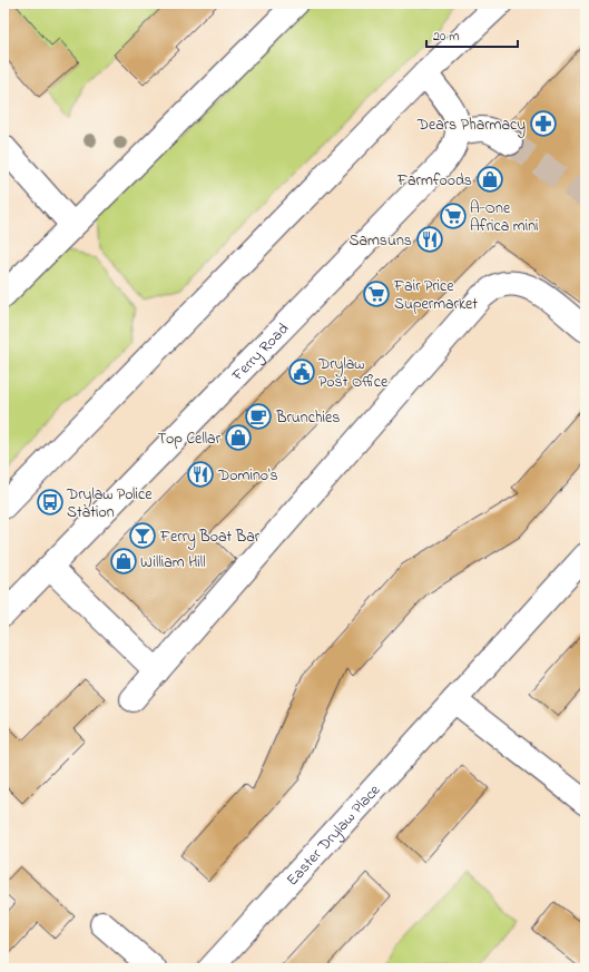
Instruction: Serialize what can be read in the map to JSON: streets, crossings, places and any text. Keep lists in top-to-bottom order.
{
  "streets": {
    "street": ["Ferry Road", "Easter Drylaw Place"]
  },
  "places": {
    "pharmacy": ["Dears Pharmacy"],
    "shop": ["Farmfoods", "Top Cellar", "William Hill"],
    "supermarket": ["A-One Africa mini", "Fair Price Supermarket"],
    "restaurant": ["Samsuns", "Domino's"],
    "public building": ["Drylaw Post Office"],
    "cafe": ["Brunchies"],
    "bus stop": ["Drylaw Police Station"],
    "bar": ["Ferry Boat Bar"]
  },
  "scale_bar": "20 m"
}
